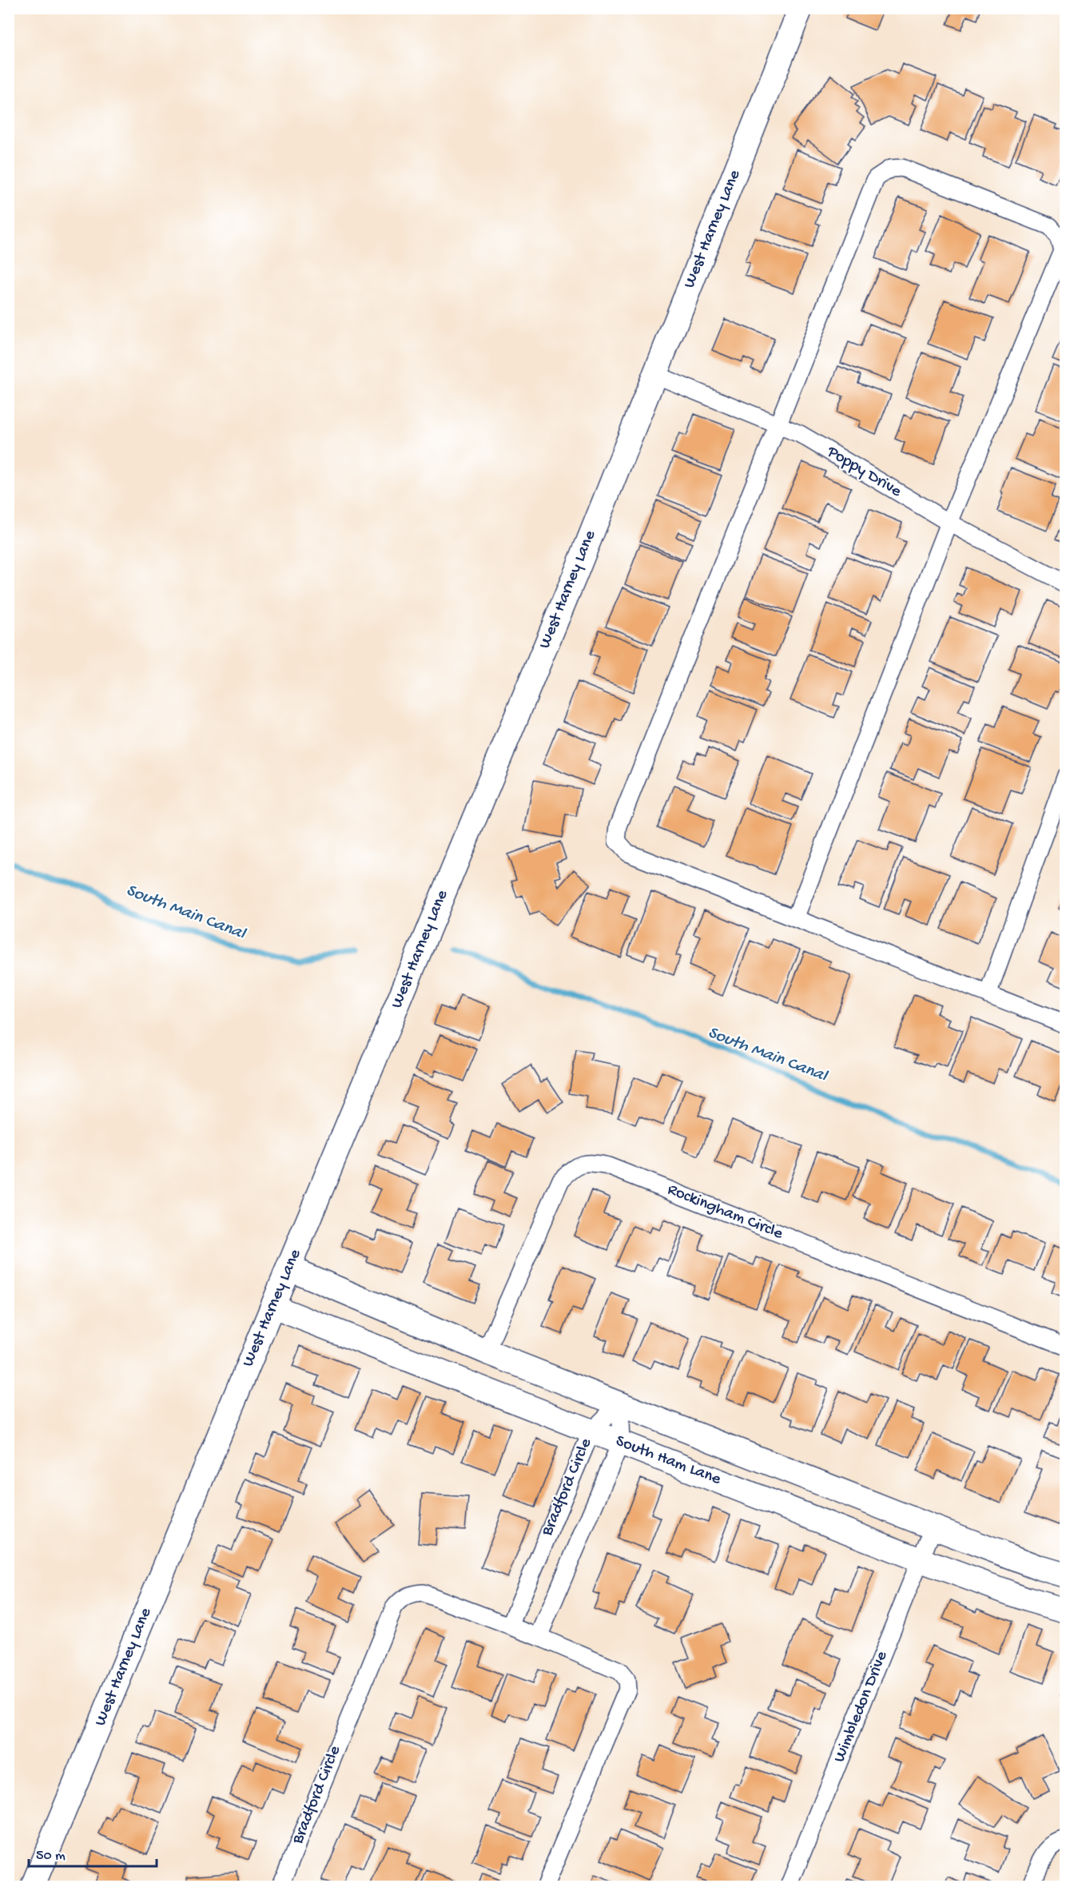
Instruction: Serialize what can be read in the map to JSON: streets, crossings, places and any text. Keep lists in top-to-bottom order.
{
  "streets": {
    "main road": ["West Harney Lane", "South Ham Lane"],
    "street": [
      "Poppy Drive",
      "Rockingham Circle",
      "Bradford Circle",
      "Wimbledon Drive"
    ]
  },
  "crossings": [
    ["West Harney Lane", "Poppy Drive"],
    ["West Harney Lane", "South Ham Lane"],
    ["South Ham Lane", "Bradford Circle"],
    ["South Ham Lane", "Wimbledon Drive"]
  ],
  "water": ["South Main Canal"],
  "scale_bar": "50 m"
}
